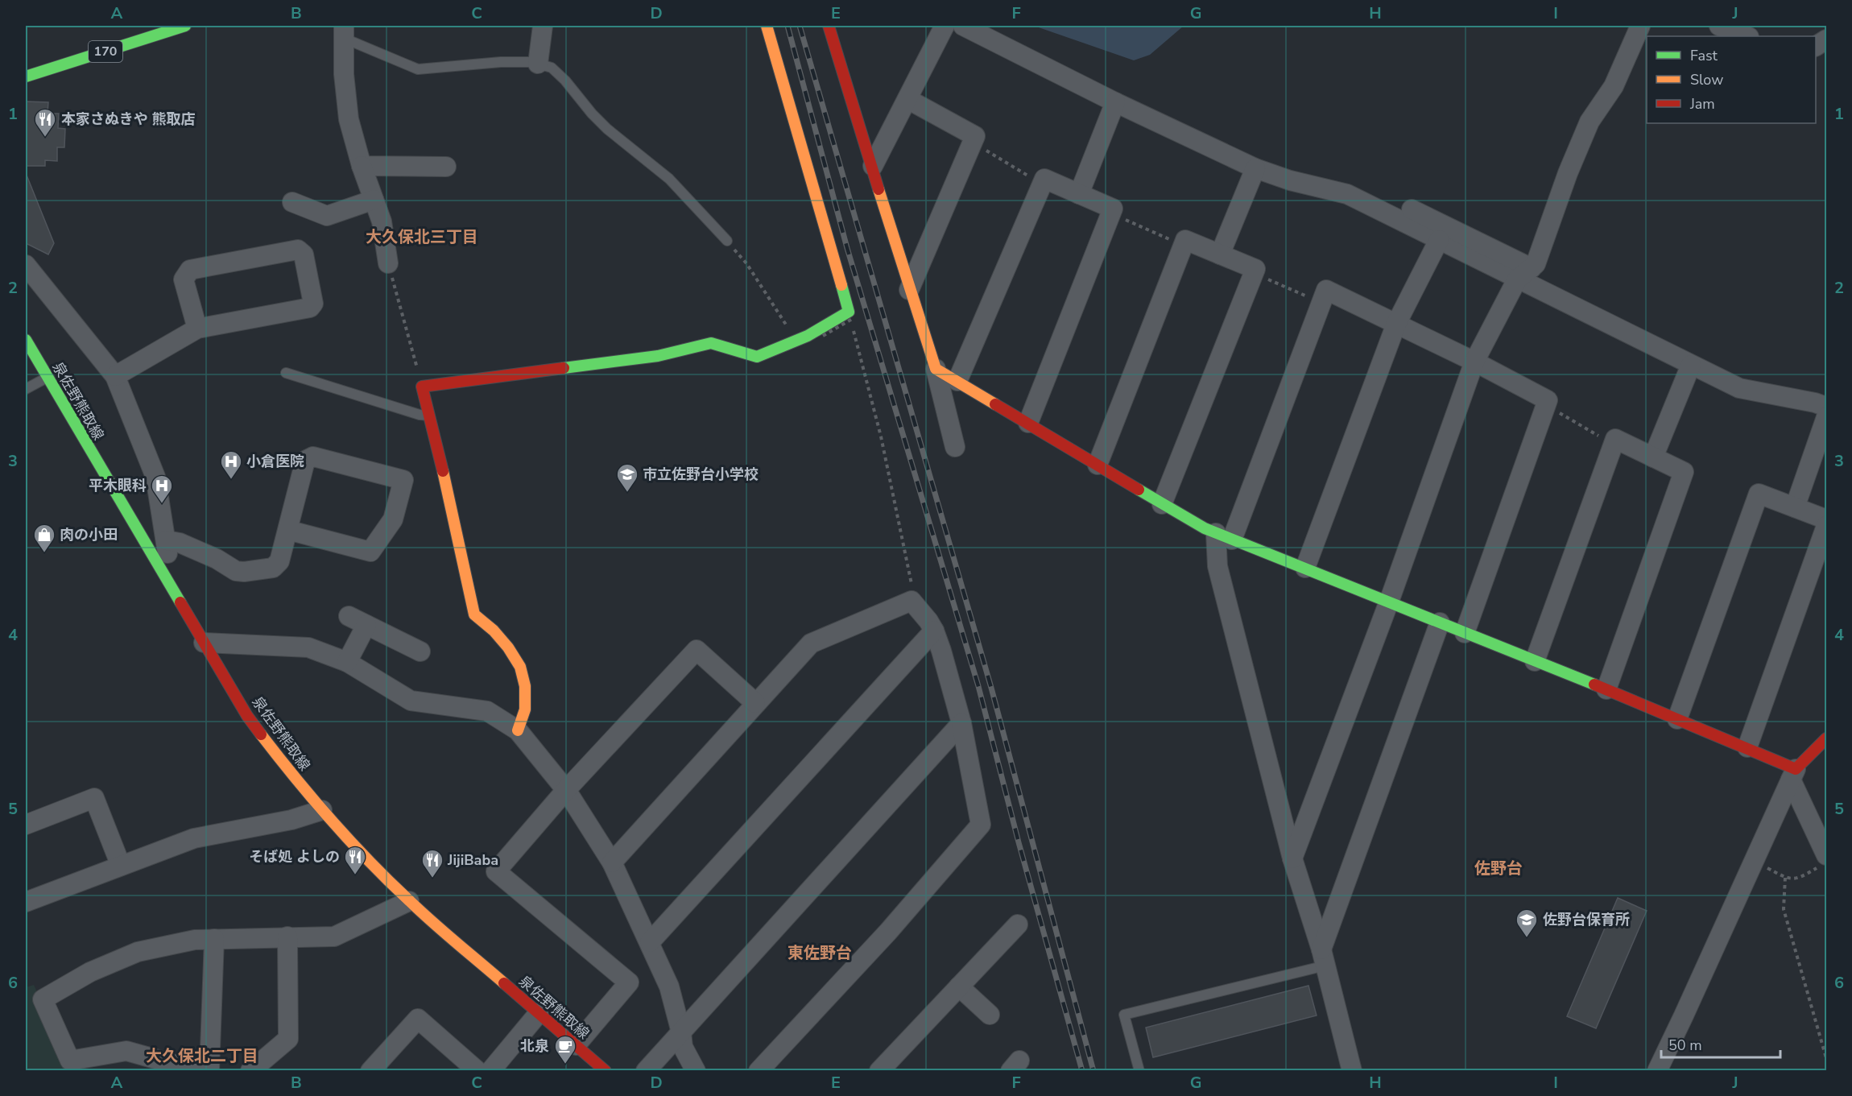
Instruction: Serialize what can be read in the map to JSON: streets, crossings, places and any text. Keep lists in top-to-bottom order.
{
  "streets": {
    "main road": ["170", "泉佐野熊取線"]
  },
  "districts": [
    "大久保北三丁目",
    "佐野台",
    "東佐野台",
    "大久保北二丁目"
  ],
  "places": {
    "restaurant": ["本家さぬきや 熊取店", "そば処 よしの", "JijiBaba"],
    "hospital": ["小倉医院", "平木眼科"],
    "school or university": ["市立佐野台小学校", "佐野台保育所"],
    "shop": ["肉の小田"],
    "cafe": ["北泉"]
  },
  "legend": ["Fast", "Slow", "Jam"],
  "scale_bar": "50 m",
  "grid": {
    "columns": [
      "A",
      "B",
      "C",
      "D",
      "E",
      "F",
      "G",
      "H",
      "I",
      "J"
    ],
    "rows": [
      "1",
      "2",
      "3",
      "4",
      "5",
      "6"
    ]
  }
}
